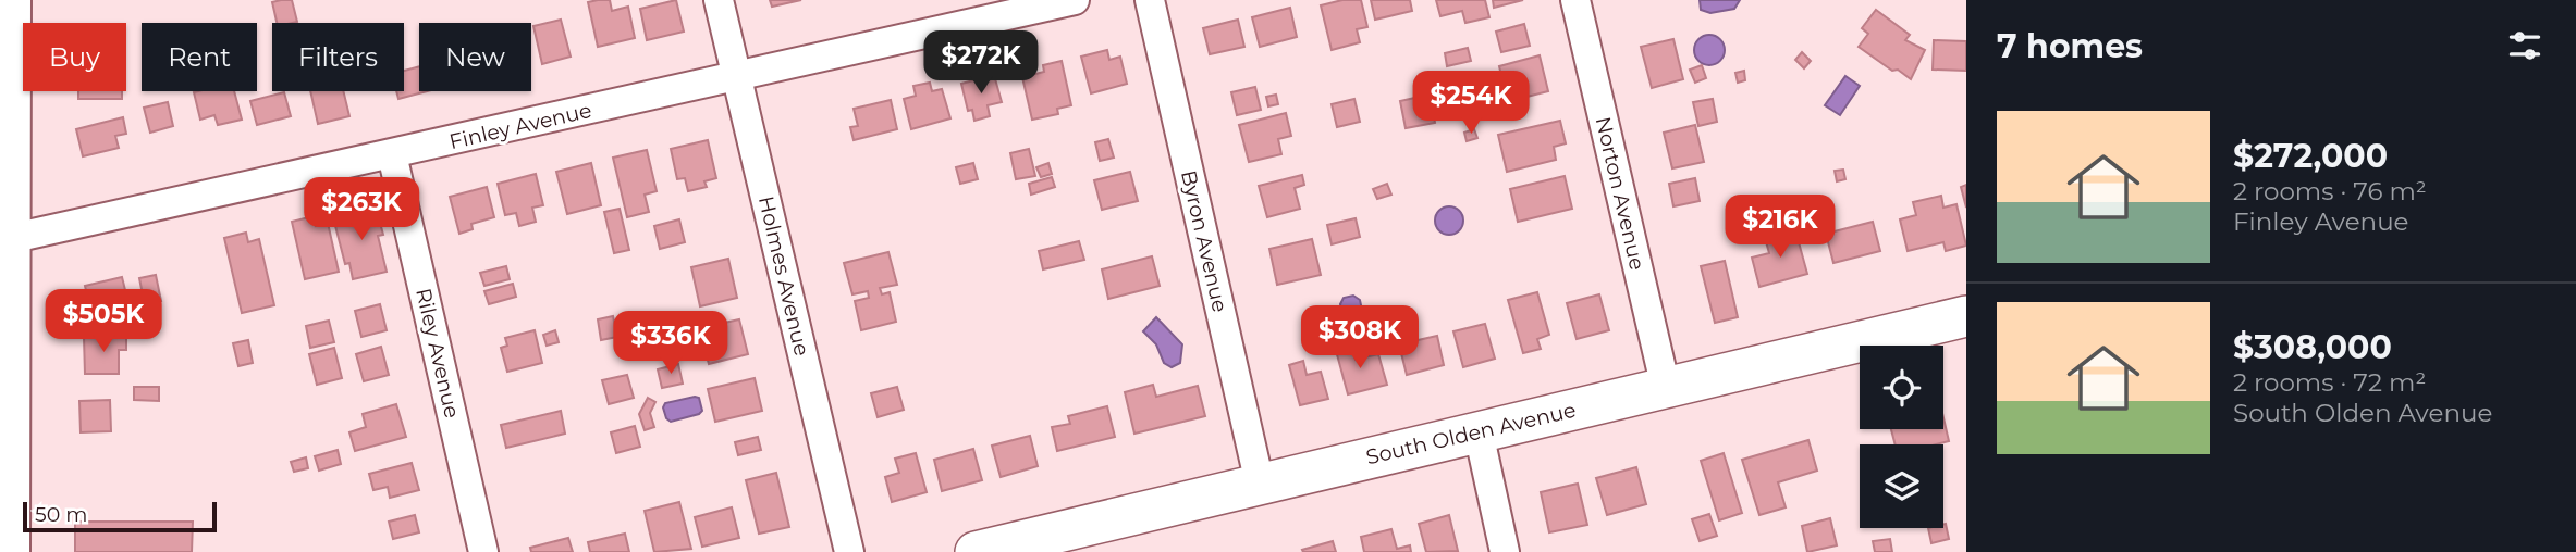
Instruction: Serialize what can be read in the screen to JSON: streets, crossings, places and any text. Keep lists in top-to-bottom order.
{
  "streets": {
    "main road": ["South Olden Avenue"],
    "street": [
      "Finley Avenue",
      "Norton Avenue",
      "Byron Avenue",
      "Holmes Avenue",
      "Riley Avenue"
    ]
  },
  "crossings": [
    ["Finley Avenue", "Holmes Avenue"],
    ["Finley Avenue", "Riley Avenue"],
    ["Norton Avenue", "South Olden Avenue"],
    ["Byron Avenue", "South Olden Avenue"]
  ],
  "scale_bar": "50 m",
  "page": {
    "heading": "7 homes",
    "chip": [
      "Buy",
      "Rent",
      "Filters",
      "New"
    ],
    "price": [
      "$272K",
      "$254K",
      "$263K",
      "$216K",
      "$505K",
      "$308K",
      "$336K"
    ],
    "list": [
      {
        "name": "$272,000",
        "note": "2 rooms · 76 m² · Finley Avenue"
      },
      {
        "name": "$308,000",
        "note": "2 rooms · 72 m² · South Olden Avenue"
      }
    ],
    "scale": "50 m"
  }
}
